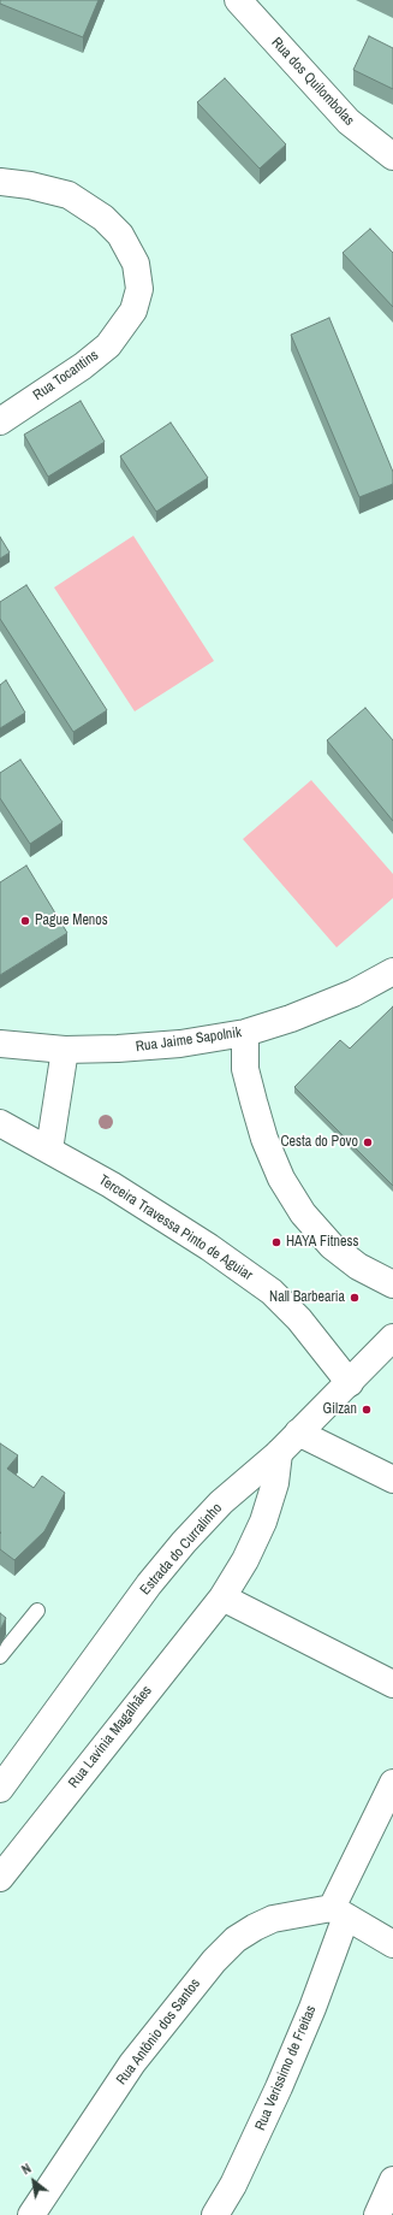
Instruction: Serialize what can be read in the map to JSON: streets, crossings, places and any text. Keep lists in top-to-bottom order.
{
  "streets": {
    "street": [
      "Rua dos Quilombolas",
      "Rua Tocantins",
      "Rua Jaime Sapolnik",
      "Terceira Travessa Pinto de Aguiar",
      "Estrada do Curralinho",
      "Rua Lavínia Magalhães",
      "Rua Antônio dos Santos",
      "Rua Verissimo de Freitas"
    ]
  },
  "crossings": [
    ["Terceira Travessa Pinto de Aguiar", "Estrada do Curralinho"],
    ["Estrada do Curralinho", "Rua Lavínia Magalhães"],
    ["Rua Antônio dos Santos", "Rua Verissimo de Freitas"]
  ],
  "places": [
    "Pague Menos",
    "Cesta do Povo",
    "HAYA Fitness",
    "Nall Barbearia",
    "Gilzan"
  ],
  "north": "top left"
}
